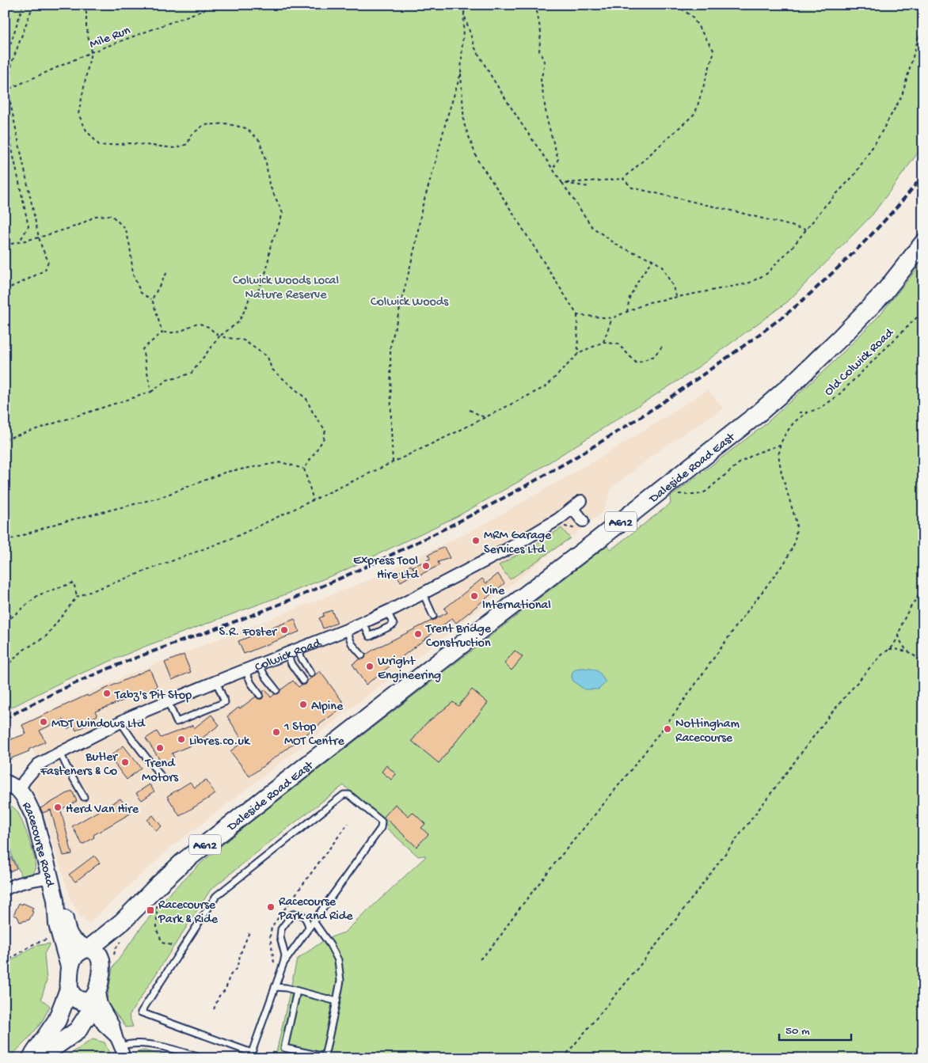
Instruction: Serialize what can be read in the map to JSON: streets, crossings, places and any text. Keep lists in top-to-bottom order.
{
  "streets": {
    "main road": ["Daleside Road East", "A612"],
    "street": ["Colwick Road", "Racecourse Road"],
    "path": ["Mile Run", "Old Colwick Road"]
  },
  "crossings": [
    ["Daleside Road East", "Racecourse Road"],
    ["Colwick Road", "Racecourse Road"]
  ],
  "parks": ["Colwick Woods Local Nature Reserve", "Colwick Woods"],
  "places": {
    "other": [
      "MRM Garage Services Ltd",
      "Express Tool Hire Ltd",
      "Vine International",
      "S.R. Foster",
      "Trent Bridge Construction",
      "Wright Engineering",
      "Tabz's Pit Stop",
      "Alpine",
      "MDT Windows Ltd",
      "Nottingham Racecourse",
      "1 Stop MOT Centre",
      "Libres.co.uk",
      "Trend Motors",
      "Butler Fasteners & Co",
      "Herd Van Hire",
      "Racecourse Park and Ride"
    ],
    "transit": ["Racecourse Park & Ride"]
  },
  "scale_bar": "50 m"
}
